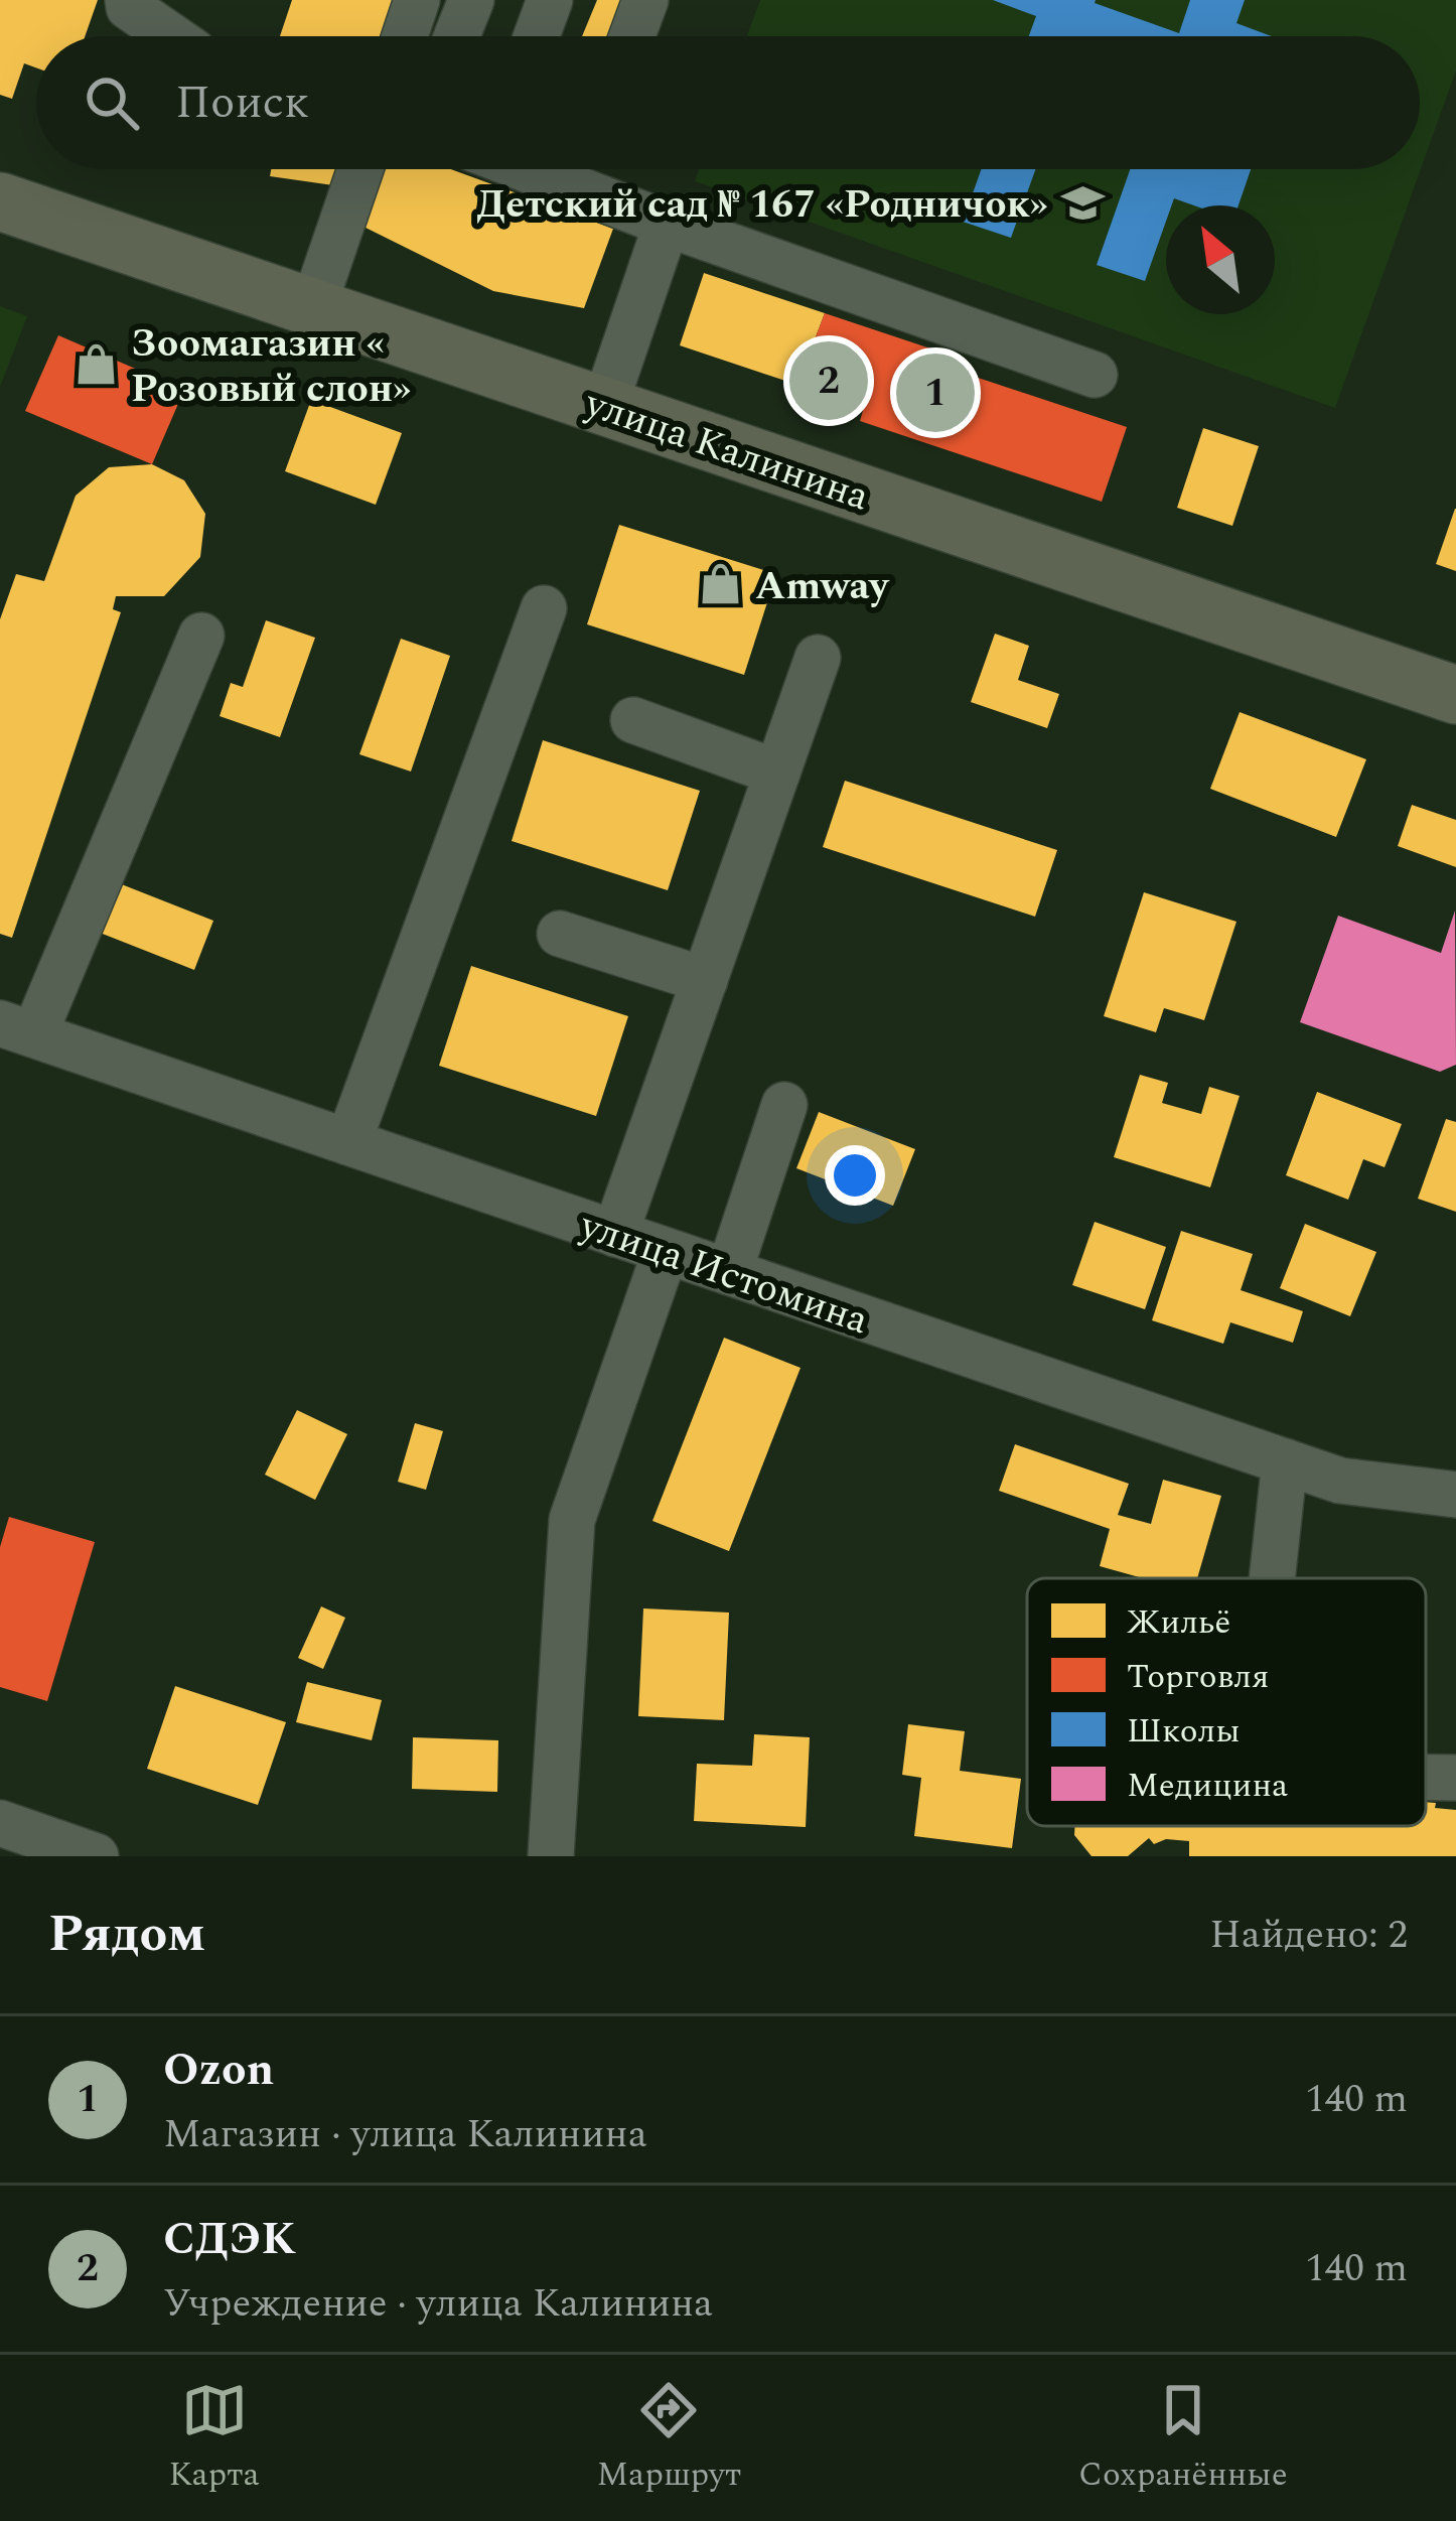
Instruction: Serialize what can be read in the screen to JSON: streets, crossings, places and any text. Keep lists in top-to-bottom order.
{
  "streets": {
    "main road": ["улица Калинина"],
    "street": ["улица Истомина"]
  },
  "places": {
    "school or university": ["Детский сад № 167 «Родничок»"],
    "shop": ["Зоомагазин « Розовый слон»", "Amway"]
  },
  "legend": [
    "Жильё",
    "Торговля",
    "Школы",
    "Медицина"
  ],
  "north": "top left",
  "page": {
    "search": "Поиск",
    "pins": ["2", "1"],
    "heading": ["Рядом", "Найдено: 2"],
    "list": [
      {
        "mark": "1",
        "name": "Ozon",
        "note": "Магазин · улица Калинина",
        "value": "140 m"
      },
      {
        "mark": "2",
        "name": "СДЭК",
        "note": "Учреждение · улица Калинина",
        "value": "140 m"
      }
    ],
    "nav": ["Карта", "Маршрут", "Сохранённые"]
  }
}
